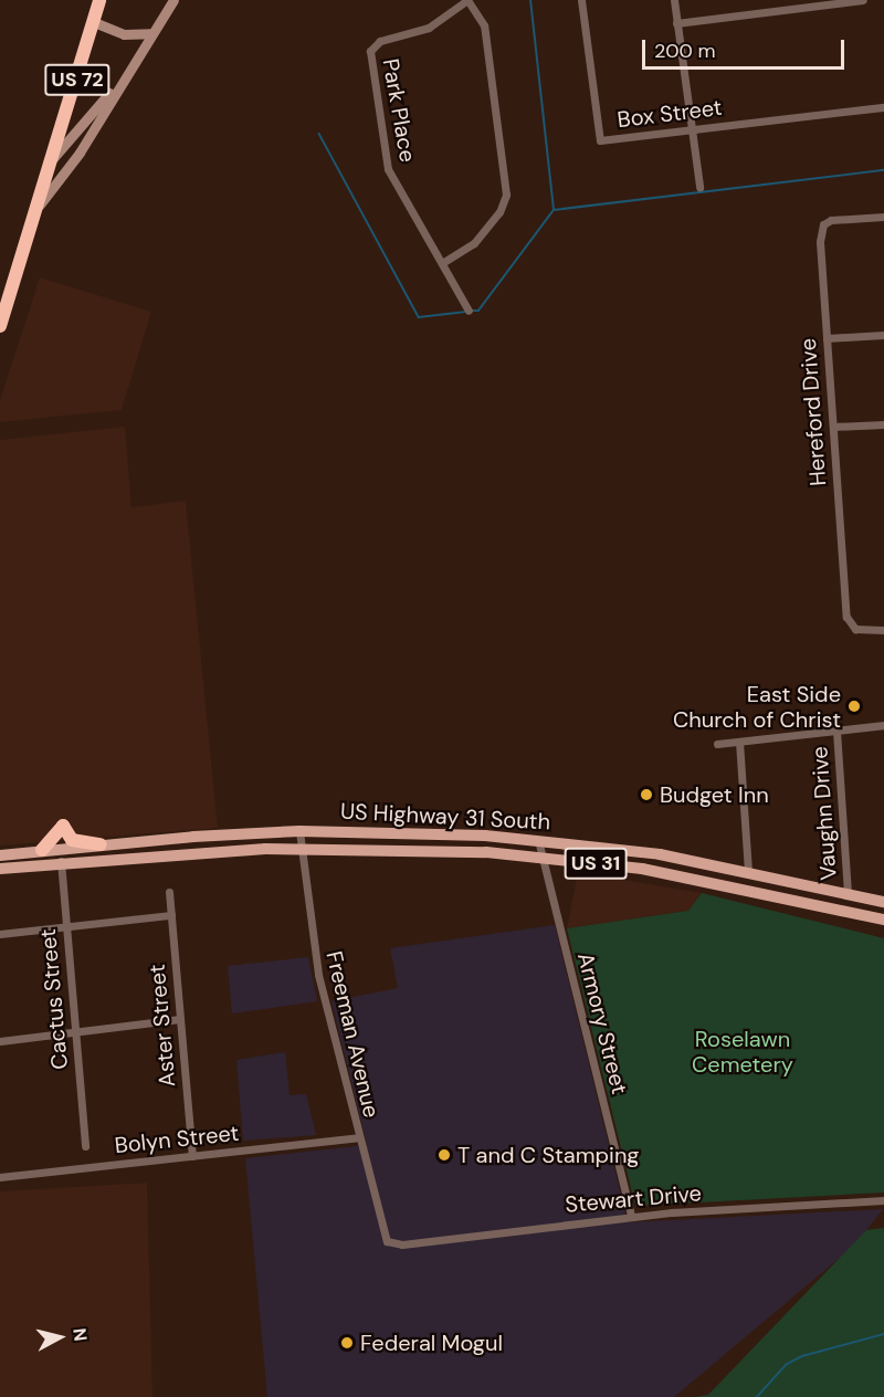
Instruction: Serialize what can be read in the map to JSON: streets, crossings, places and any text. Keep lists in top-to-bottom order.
{
  "streets": {
    "highway": ["US 72"],
    "main road": ["US Highway 31 South", "US 31"],
    "street": [
      "Park Place",
      "Box Street",
      "Hereford Drive",
      "Vaughn Drive",
      "Cactus Street",
      "Armory Street",
      "Aster Street",
      "Freeman Avenue",
      "Bolyn Street",
      "Stewart Drive"
    ]
  },
  "crossings": [
    ["Vaughn Drive", "US Highway 31 South"],
    ["US Highway 31 South", "Cactus Street"],
    ["US Highway 31 South", "Armory Street"],
    ["US Highway 31 South", "Freeman Avenue"],
    ["Armory Street", "Stewart Drive"],
    ["Aster Street", "Bolyn Street"],
    ["Freeman Avenue", "Bolyn Street"],
    ["Freeman Avenue", "Stewart Drive"]
  ],
  "parks": ["Roselawn Cemetery"],
  "places": [
    "East Side Church of Christ",
    "Budget Inn",
    "T and C Stamping",
    "Federal Mogul"
  ],
  "scale_bar": "200 m",
  "north": "right"
}
